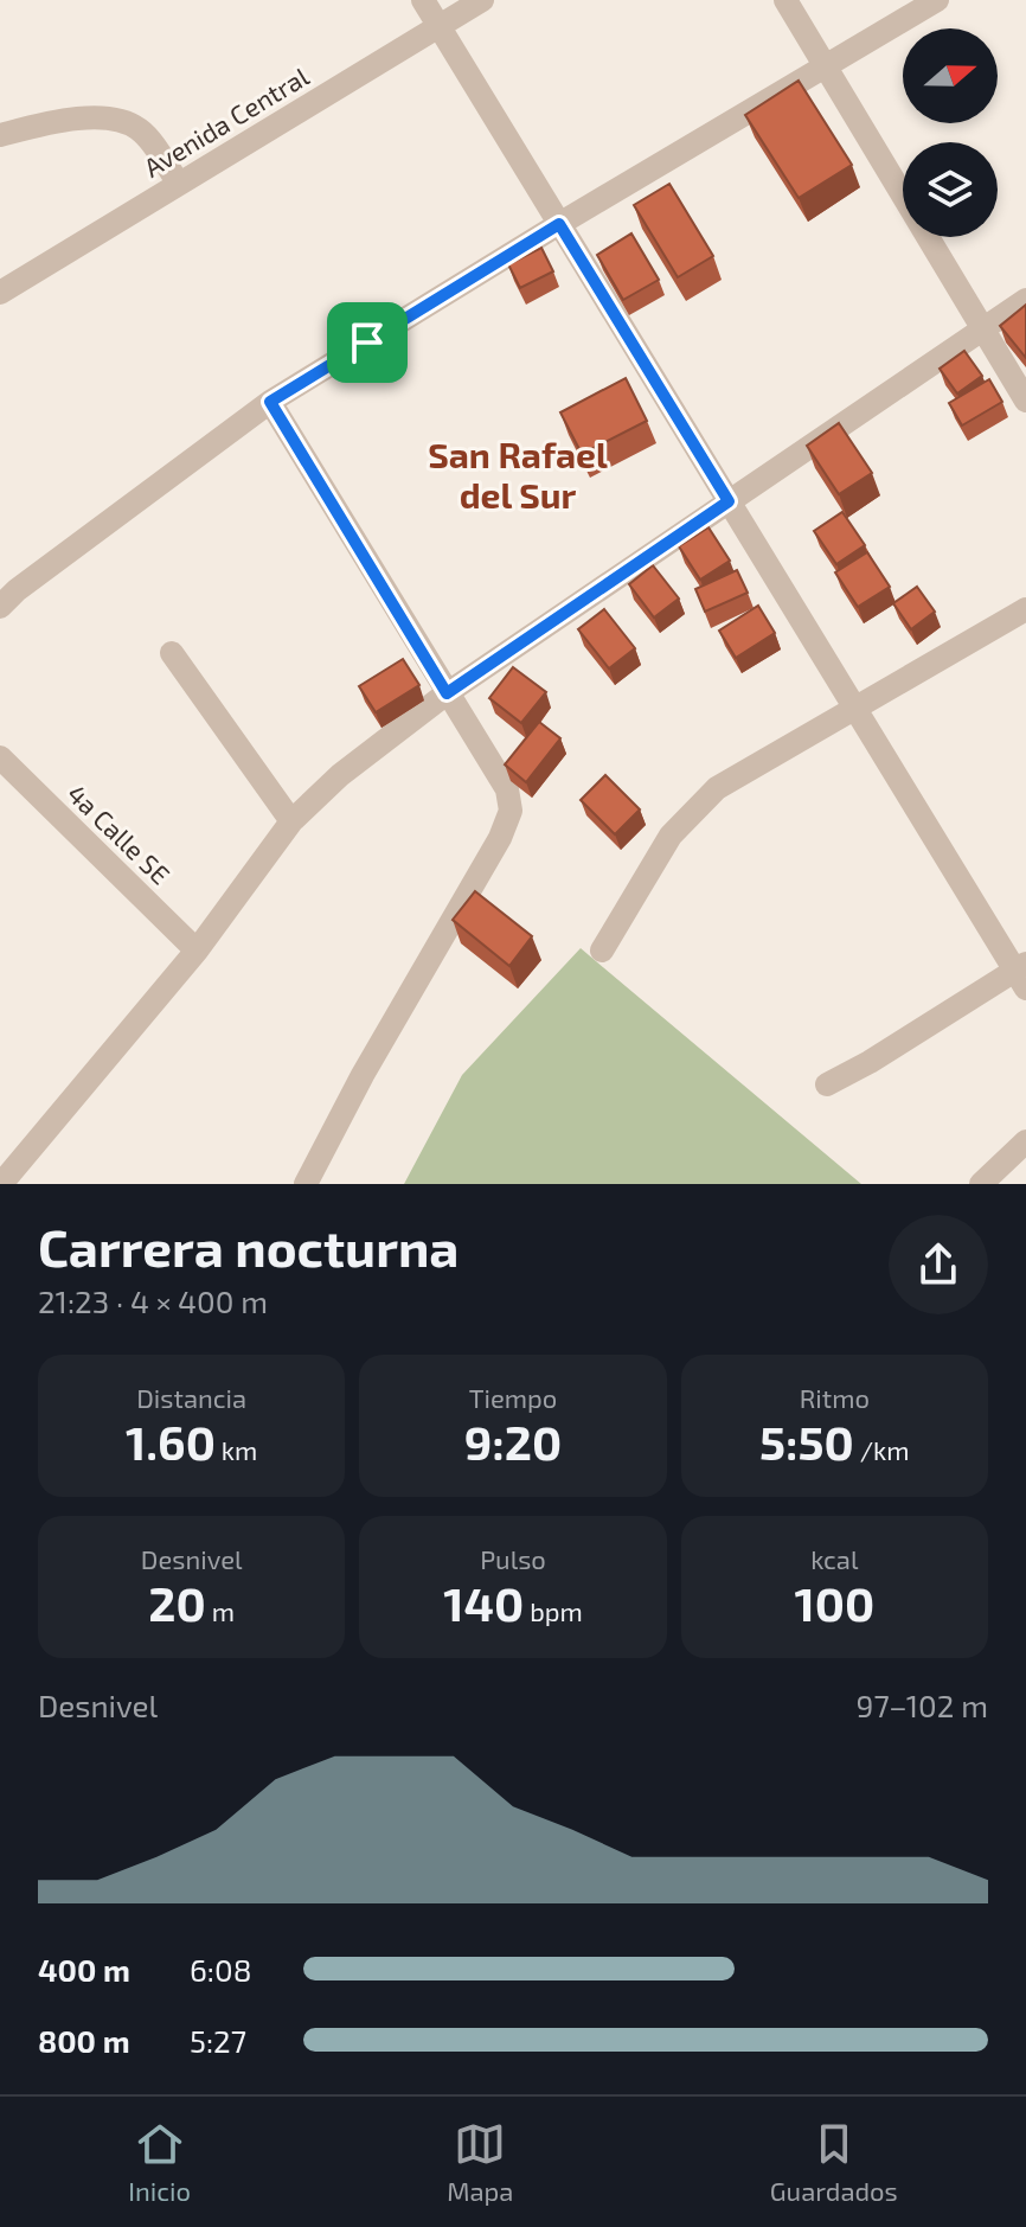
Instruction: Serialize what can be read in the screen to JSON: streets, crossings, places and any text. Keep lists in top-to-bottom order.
{
  "streets": {
    "street": ["Avenida Central", "4a Calle SE"]
  },
  "districts": ["San Rafael del Sur"],
  "north": "right",
  "page": {
    "heading": ["Carrera nocturna", "21:23 · 4 × 400 m"],
    "stats": [
      ["Distancia", "1.60 km"],
      ["Tiempo", "9:20"],
      ["Ritmo", "5:50 /km"],
      ["Desnivel", "20 m"],
      ["Pulso", "140 bpm"],
      ["kcal", "100"]
    ],
    "chart": ["Desnivel", "97–102 m"],
    "list": [
      {
        "name": "400 m",
        "note": "6:08"
      },
      {
        "name": "800 m",
        "note": "5:27"
      }
    ],
    "tabs": ["Inicio", "Mapa", "Guardados"]
  }
}
